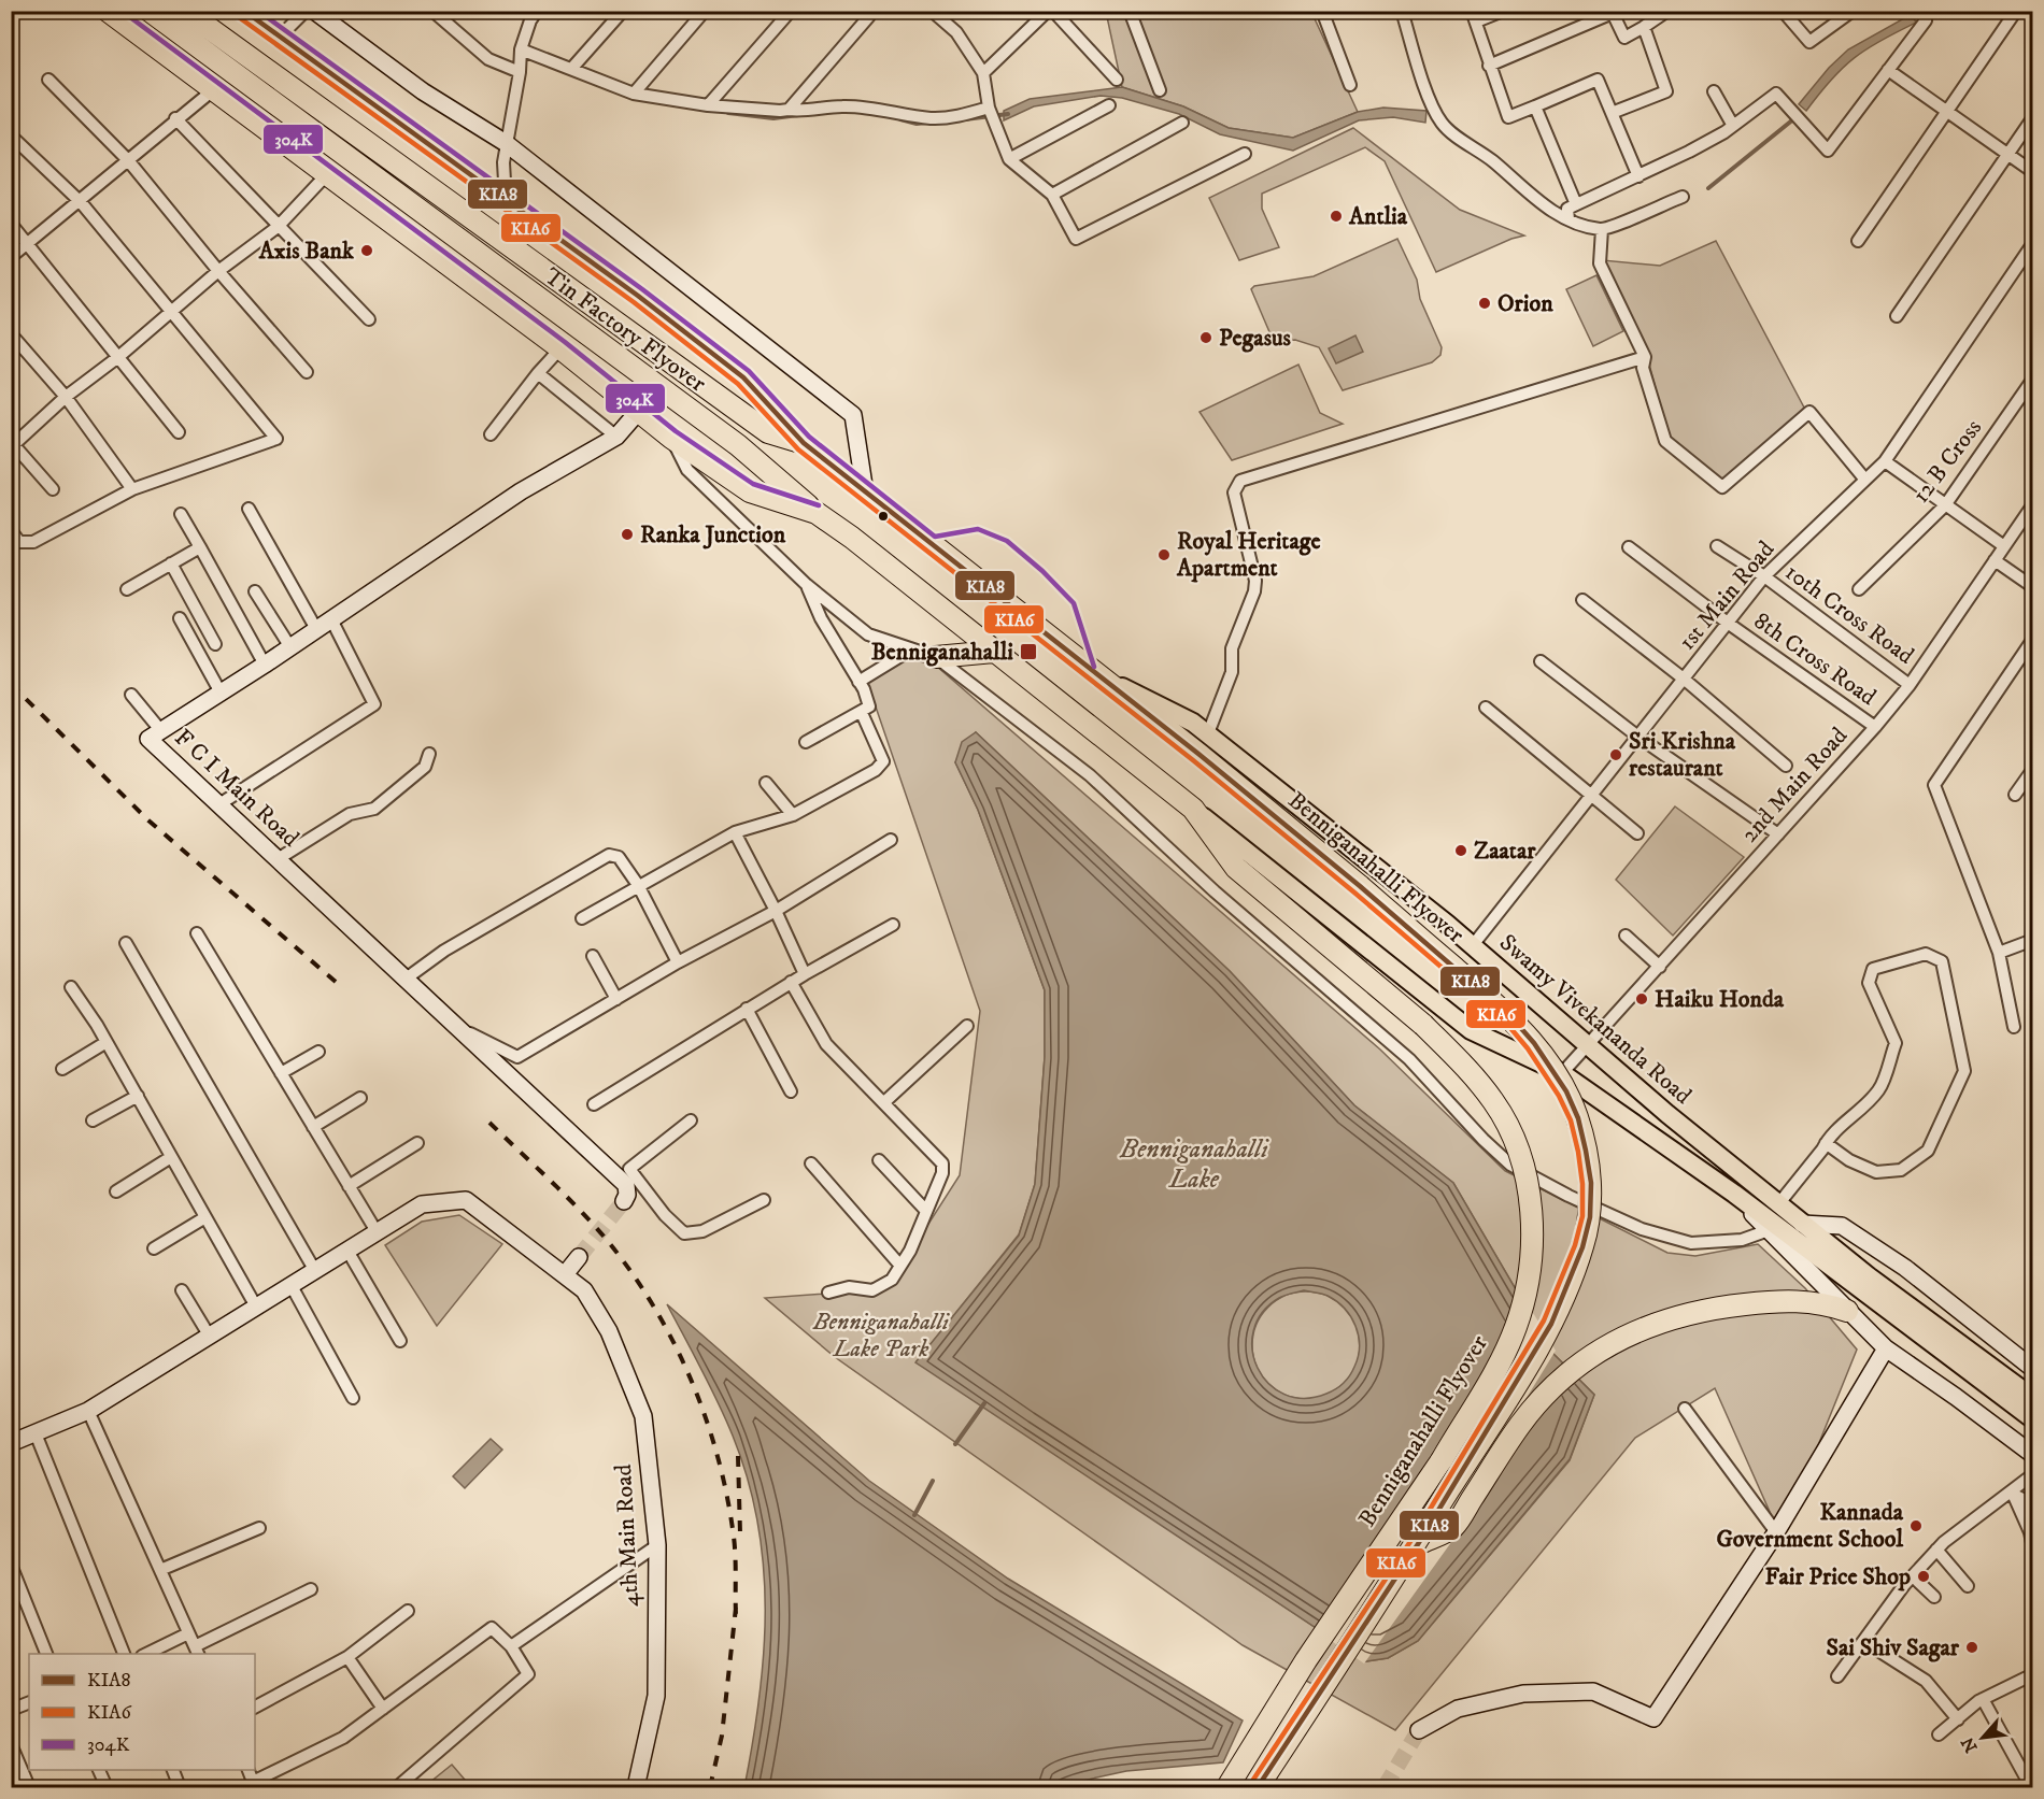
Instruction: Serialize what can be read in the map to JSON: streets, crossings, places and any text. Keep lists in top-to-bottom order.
{
  "streets": {
    "highway": ["Tin Factory Flyover", "Benniganahalli Flyover"],
    "main road": ["Swamy Vivekananda Road"],
    "street": [
      "12 B Cross",
      "1st Main Road",
      "10th Cross Road",
      "8th Cross Road",
      "2nd Main Road",
      "F C I Main Road",
      "4th Main Road"
    ]
  },
  "crossings": [
    ["Tin Factory Flyover", "Benniganahalli Flyover"],
    ["1st Main Road", "10th Cross Road"],
    ["1st Main Road", "8th Cross Road"],
    ["1st Main Road", "Swamy Vivekananda Road"],
    ["10th Cross Road", "2nd Main Road"],
    ["8th Cross Road", "2nd Main Road"],
    ["2nd Main Road", "Swamy Vivekananda Road"],
    ["Benniganahalli Flyover", "Swamy Vivekananda Road"]
  ],
  "water": ["Benniganahalli Lake"],
  "parks": ["Benniganahalli Lake Park"],
  "places": {
    "other": [
      "Antlia",
      "Axis Bank",
      "Orion",
      "Pegasus",
      "Ranka Junction",
      "Royal Heritage Apartment",
      "Sri Krishna restaurant",
      "Zaatar",
      "Haiku Honda",
      "Kannada Government School",
      "Fair Price Shop",
      "Sai Shiv Sagar"
    ],
    "transit": ["Benniganahalli"]
  },
  "lines": ["transit line KIA8", "transit line 304K", "transit line KIA6"],
  "legend": ["KIA8", "KIA6", "304K"],
  "north": "bottom left"
}
